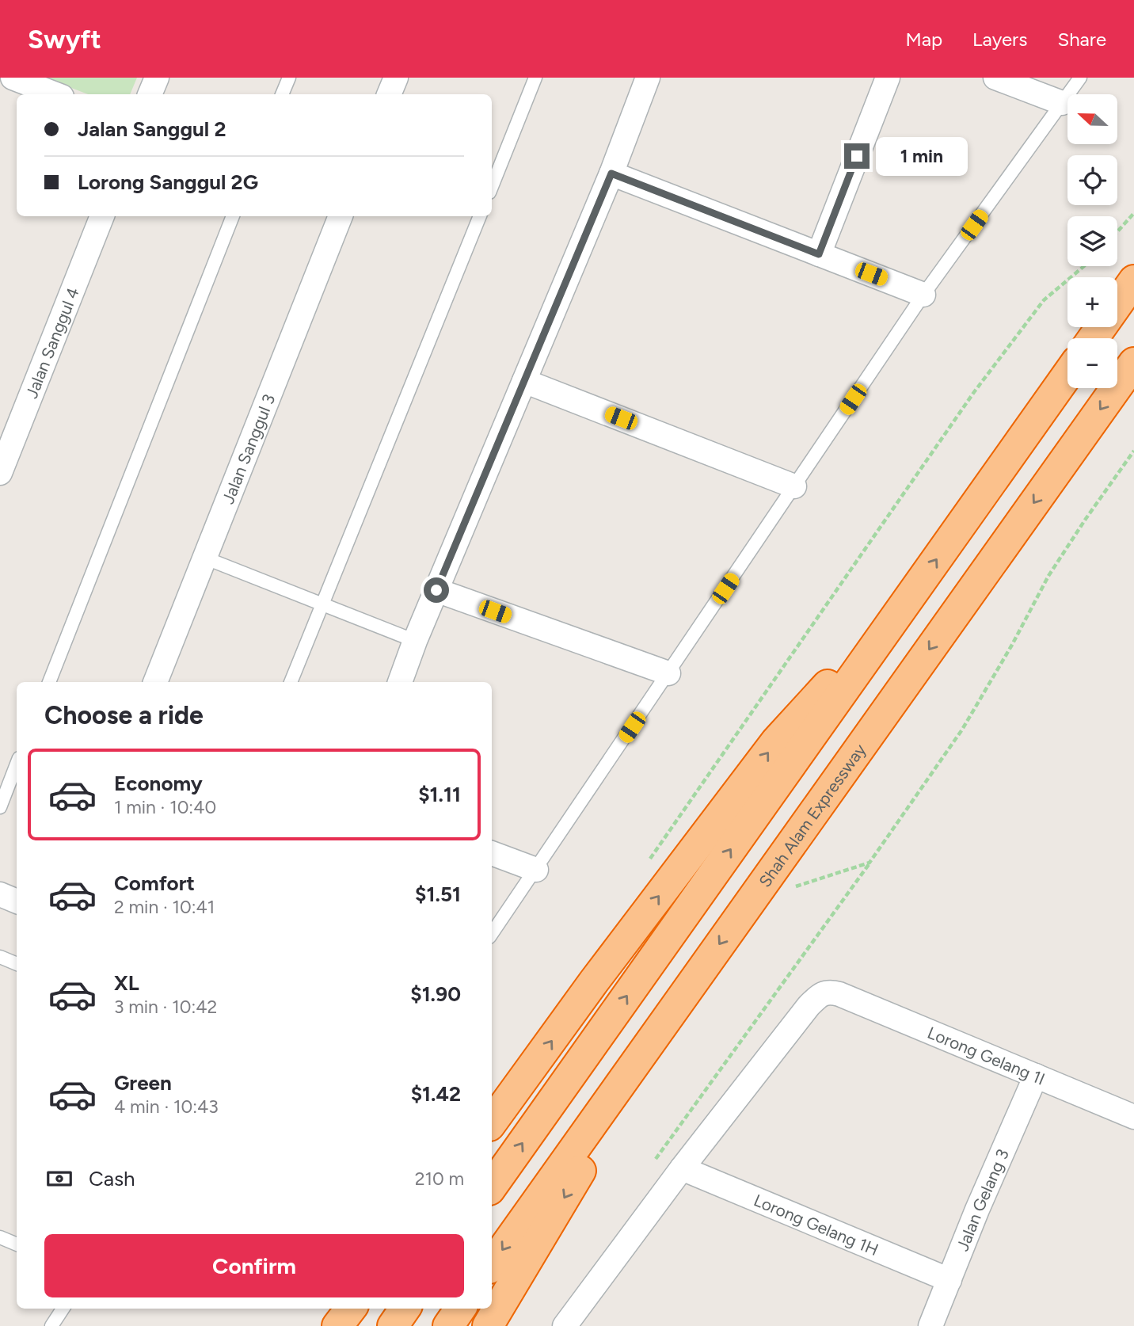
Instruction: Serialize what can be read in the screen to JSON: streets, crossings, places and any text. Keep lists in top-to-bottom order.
{
  "streets": {
    "highway": ["Shah Alam Expressway"],
    "street": [
      "Jalan Sanggul 4",
      "Jalan Sanggul 3",
      "Lorong Gelang 1I",
      "Jalan Gelang 3",
      "Lorong Gelang 1H"
    ]
  },
  "crossings": [
    ["Lorong Gelang 1I", "Jalan Gelang 3"],
    ["Lorong Gelang 1I", "Lorong Gelang 1H"],
    ["Jalan Gelang 3", "Lorong Gelang 1H"]
  ],
  "north": "left",
  "page": {
    "header": "Swyft",
    "nav": ["Map", "Layers", "Share"],
    "map_buttons": ["+", "−"],
    "banner": ["Jalan Sanggul 2", "Lorong Sanggul 2G"],
    "bubble": "1 min",
    "heading": "Choose a ride",
    "list": [
      {
        "name": "Economy",
        "note": "1 min · 10:40",
        "value": "$1.11"
      },
      {
        "name": "Comfort",
        "note": "2 min · 10:41",
        "value": "$1.51"
      },
      {
        "name": "XL",
        "note": "3 min · 10:42",
        "value": "$1.90"
      },
      {
        "name": "Green",
        "note": "4 min · 10:43",
        "value": "$1.42"
      }
    ],
    "pay": ["Cash", "210 m"],
    "buttons": "Confirm"
  }
}
